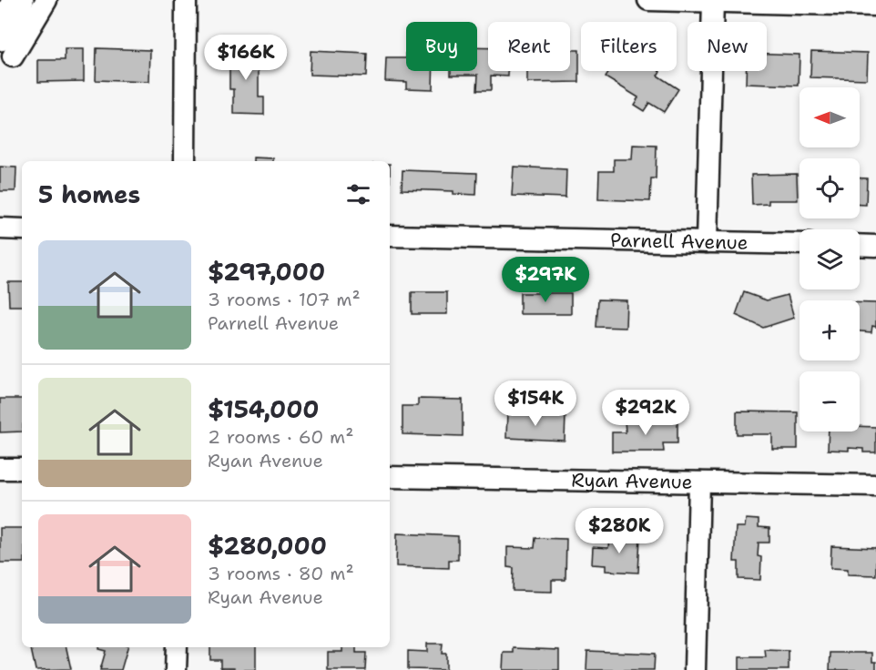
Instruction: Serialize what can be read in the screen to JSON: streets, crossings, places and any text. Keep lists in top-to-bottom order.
{
  "streets": {
    "street": ["Parnell Avenue", "Ryan Avenue"]
  },
  "north": "left",
  "page": {
    "chip": [
      "Buy",
      "Rent",
      "Filters",
      "New"
    ],
    "price": [
      "$166K",
      "$297K",
      "$154K",
      "$292K",
      "$280K"
    ],
    "map_buttons": ["+", "−"],
    "heading": "5 homes",
    "list": [
      {
        "name": "$297,000",
        "note": "3 rooms · 107 m² · Parnell Avenue"
      },
      {
        "name": "$154,000",
        "note": "2 rooms · 60 m² · Ryan Avenue"
      },
      {
        "name": "$280,000",
        "note": "3 rooms · 80 m² · Ryan Avenue"
      }
    ]
  }
}
